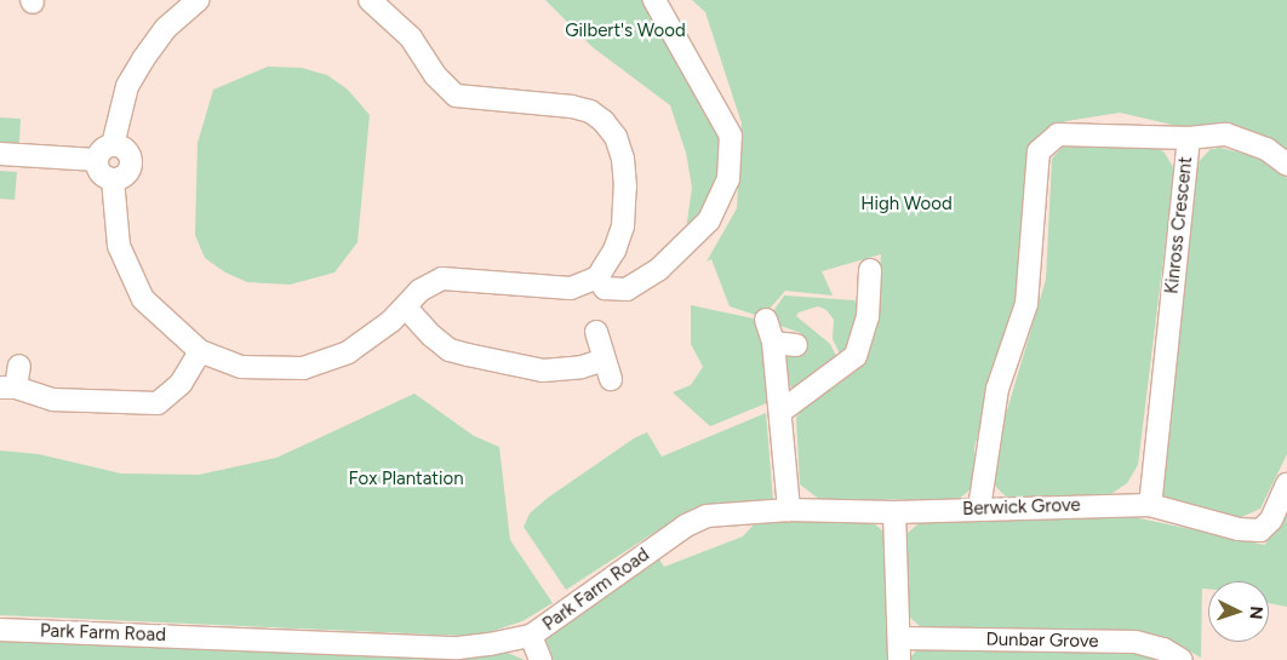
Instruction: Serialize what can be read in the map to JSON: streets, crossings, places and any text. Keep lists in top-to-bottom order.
{
  "streets": {
    "street": [
      "Kinross Crescent",
      "Berwick Grove",
      "Park Farm Road",
      "Dunbar Grove"
    ]
  },
  "crossings": [
    ["Kinross Crescent", "Berwick Grove"],
    ["Berwick Grove", "Park Farm Road"]
  ],
  "parks": ["Gilbert's Wood", "High Wood", "Fox Plantation"],
  "north": "right"
}
